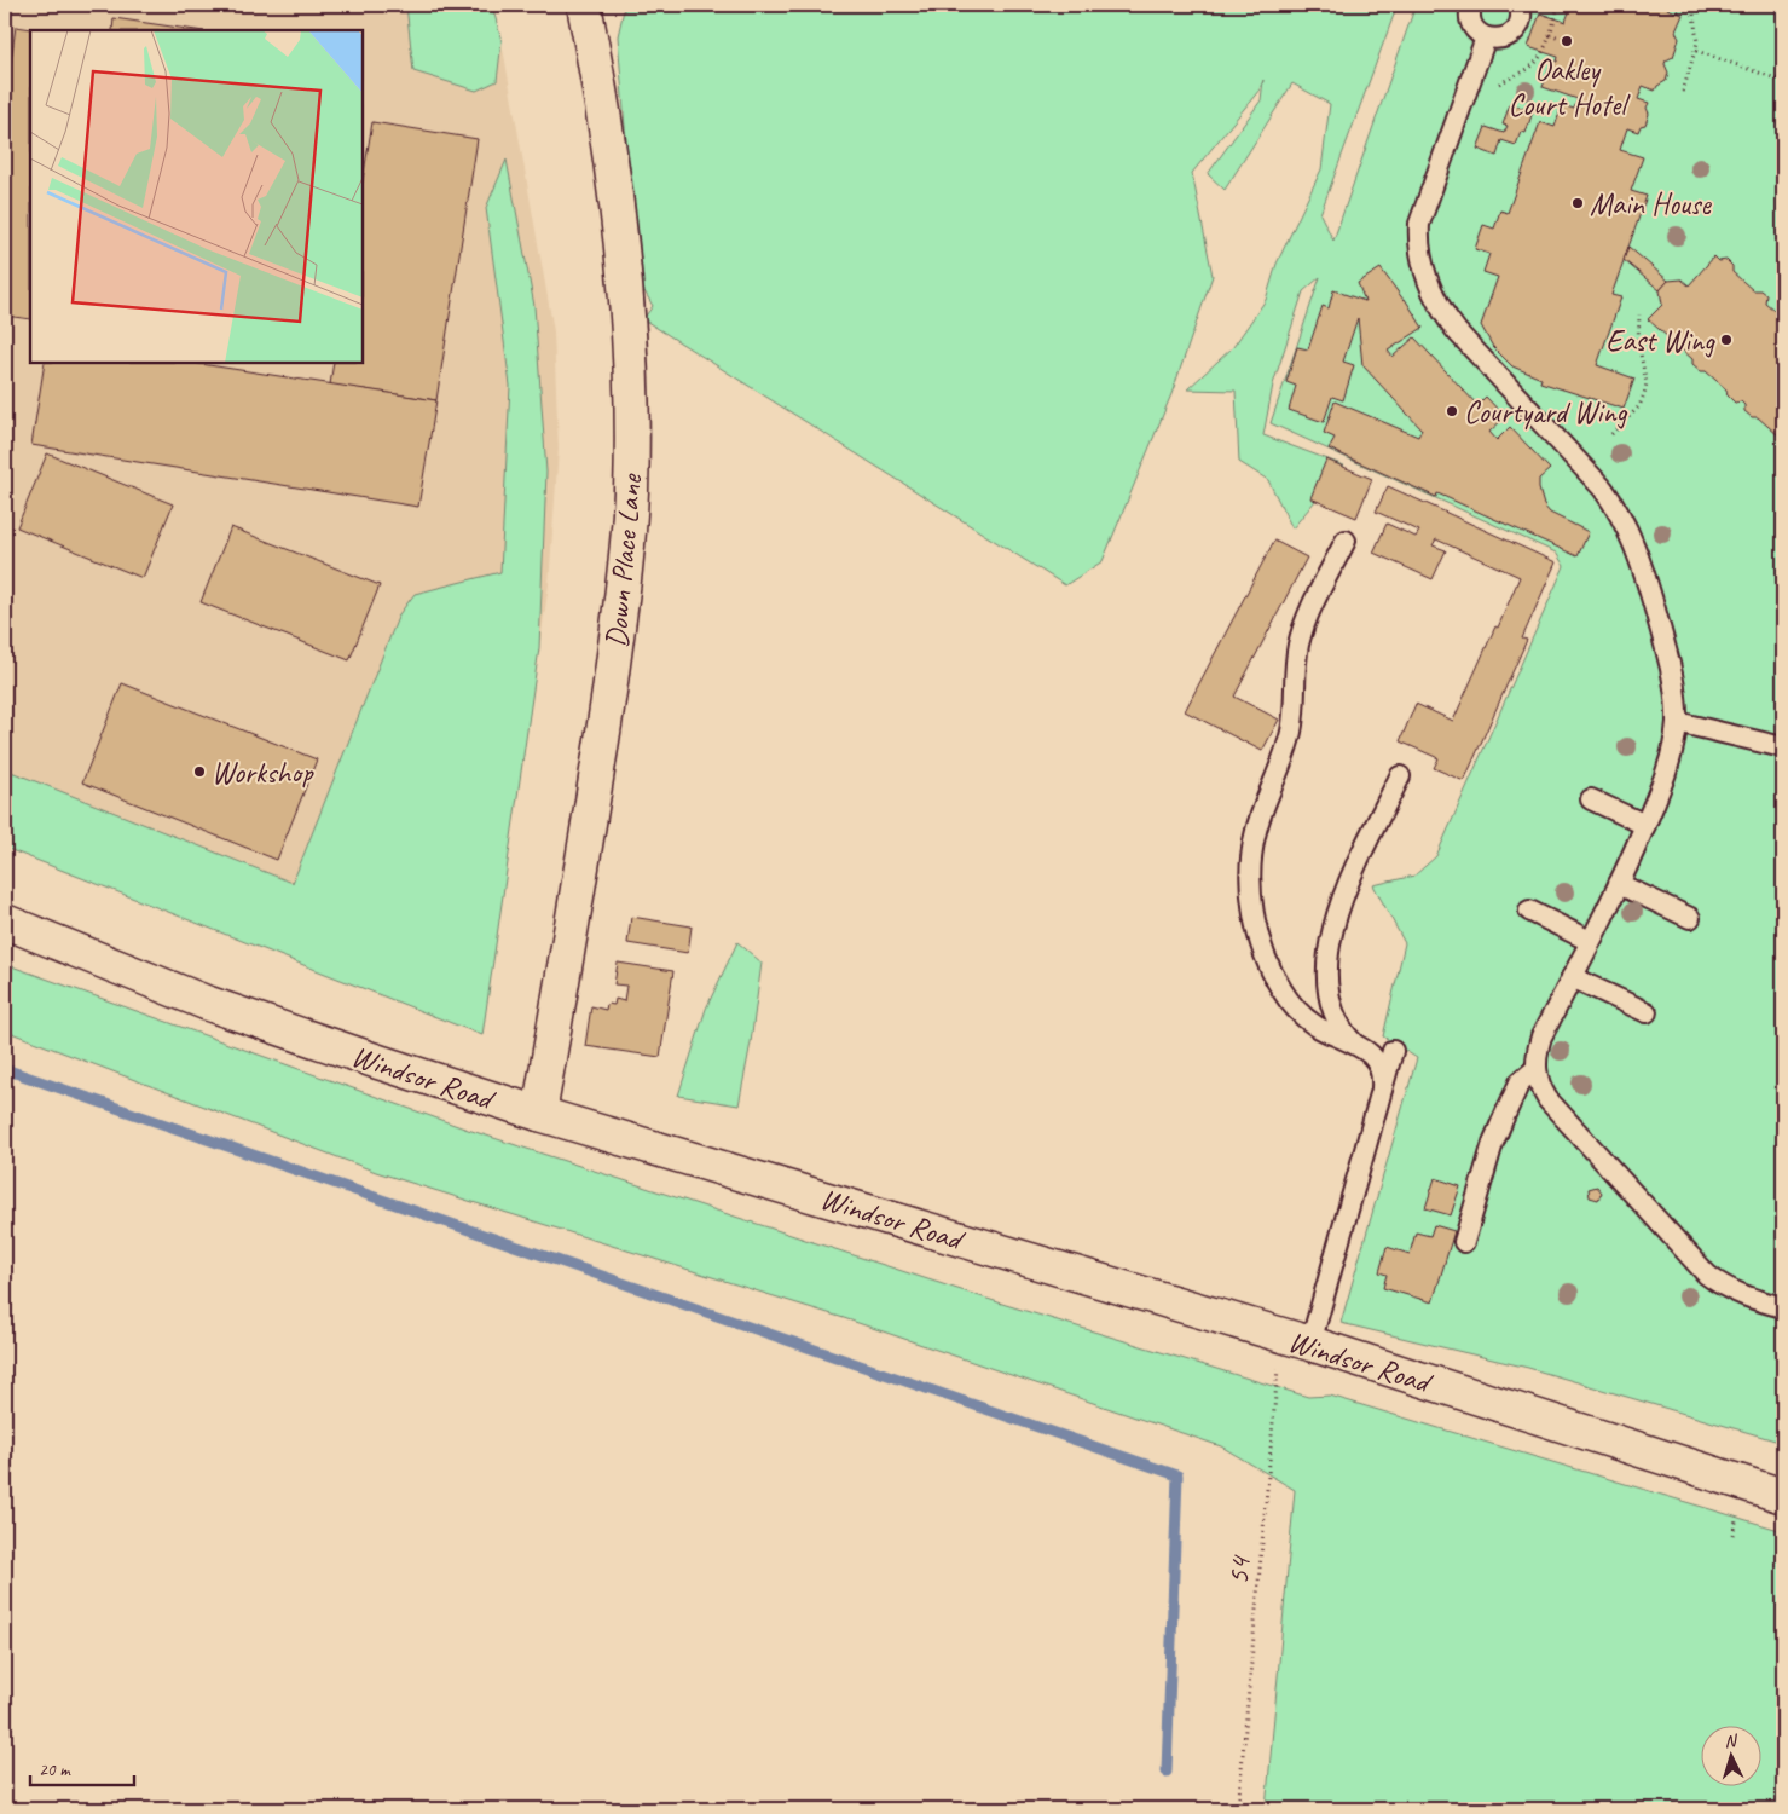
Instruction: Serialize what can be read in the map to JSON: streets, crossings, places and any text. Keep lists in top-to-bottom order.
{
  "streets": {
    "main road": ["Down Place Lane", "Windsor Road"],
    "path": ["54"]
  },
  "crossings": [
    ["Down Place Lane", "Windsor Road"],
    ["Windsor Road", "54"]
  ],
  "places": [
    "Oakley Court Hotel",
    "Main House",
    "East Wing",
    "Courtyard Wing",
    "Workshop"
  ],
  "scale_bar": "20 m",
  "north": "top"
}
